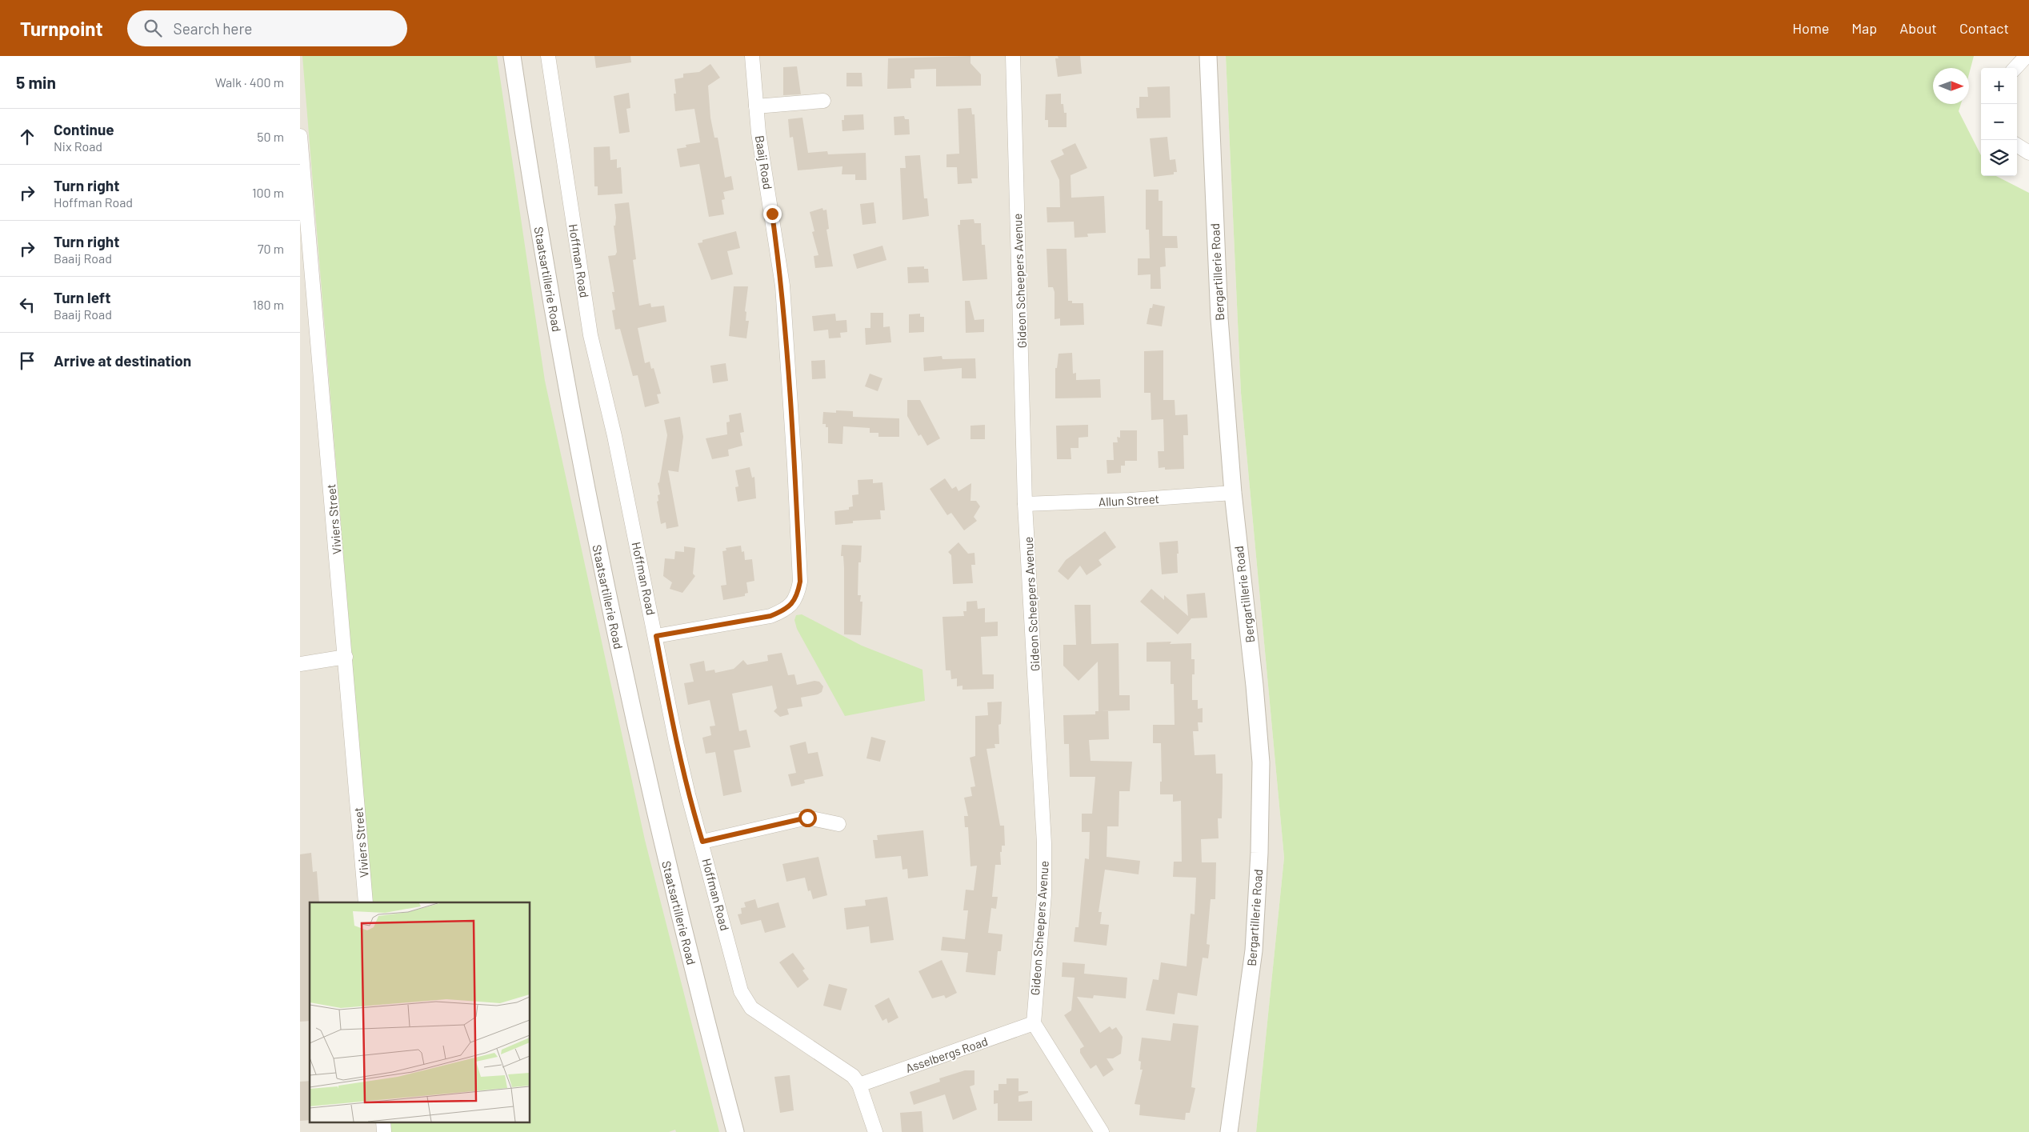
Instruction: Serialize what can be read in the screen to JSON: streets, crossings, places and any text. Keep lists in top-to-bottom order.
{
  "streets": {
    "street": [
      "Baaij Road",
      "Hoffman Road",
      "Bergartillerie Road",
      "Staatsartillerie Road",
      "Gideon Scheepers Avenue",
      "Allun Street",
      "Viviers Street",
      "Asselbergs Road"
    ]
  },
  "crossings": [
    ["Baaij Road", "Hoffman Road"],
    ["Hoffman Road", "Asselbergs Road"],
    ["Bergartillerie Road", "Allun Street"],
    ["Gideon Scheepers Avenue", "Allun Street"],
    ["Gideon Scheepers Avenue", "Asselbergs Road"]
  ],
  "north": "right",
  "page": {
    "header": "Turnpoint",
    "search": "Search here",
    "nav": [
      "Home",
      "Map",
      "About",
      "Contact"
    ],
    "heading": ["5 min", "Walk · 400 m"],
    "map_buttons": ["+", "−"],
    "list": [
      ["Continue", "Nix Road", "50 m"],
      ["Turn right", "Hoffman Road", "100 m"],
      ["Turn right", "Baaij Road", "70 m"],
      ["Turn left", "Baaij Road", "180 m"],
      "Arrive at destination"
    ]
  }
}
